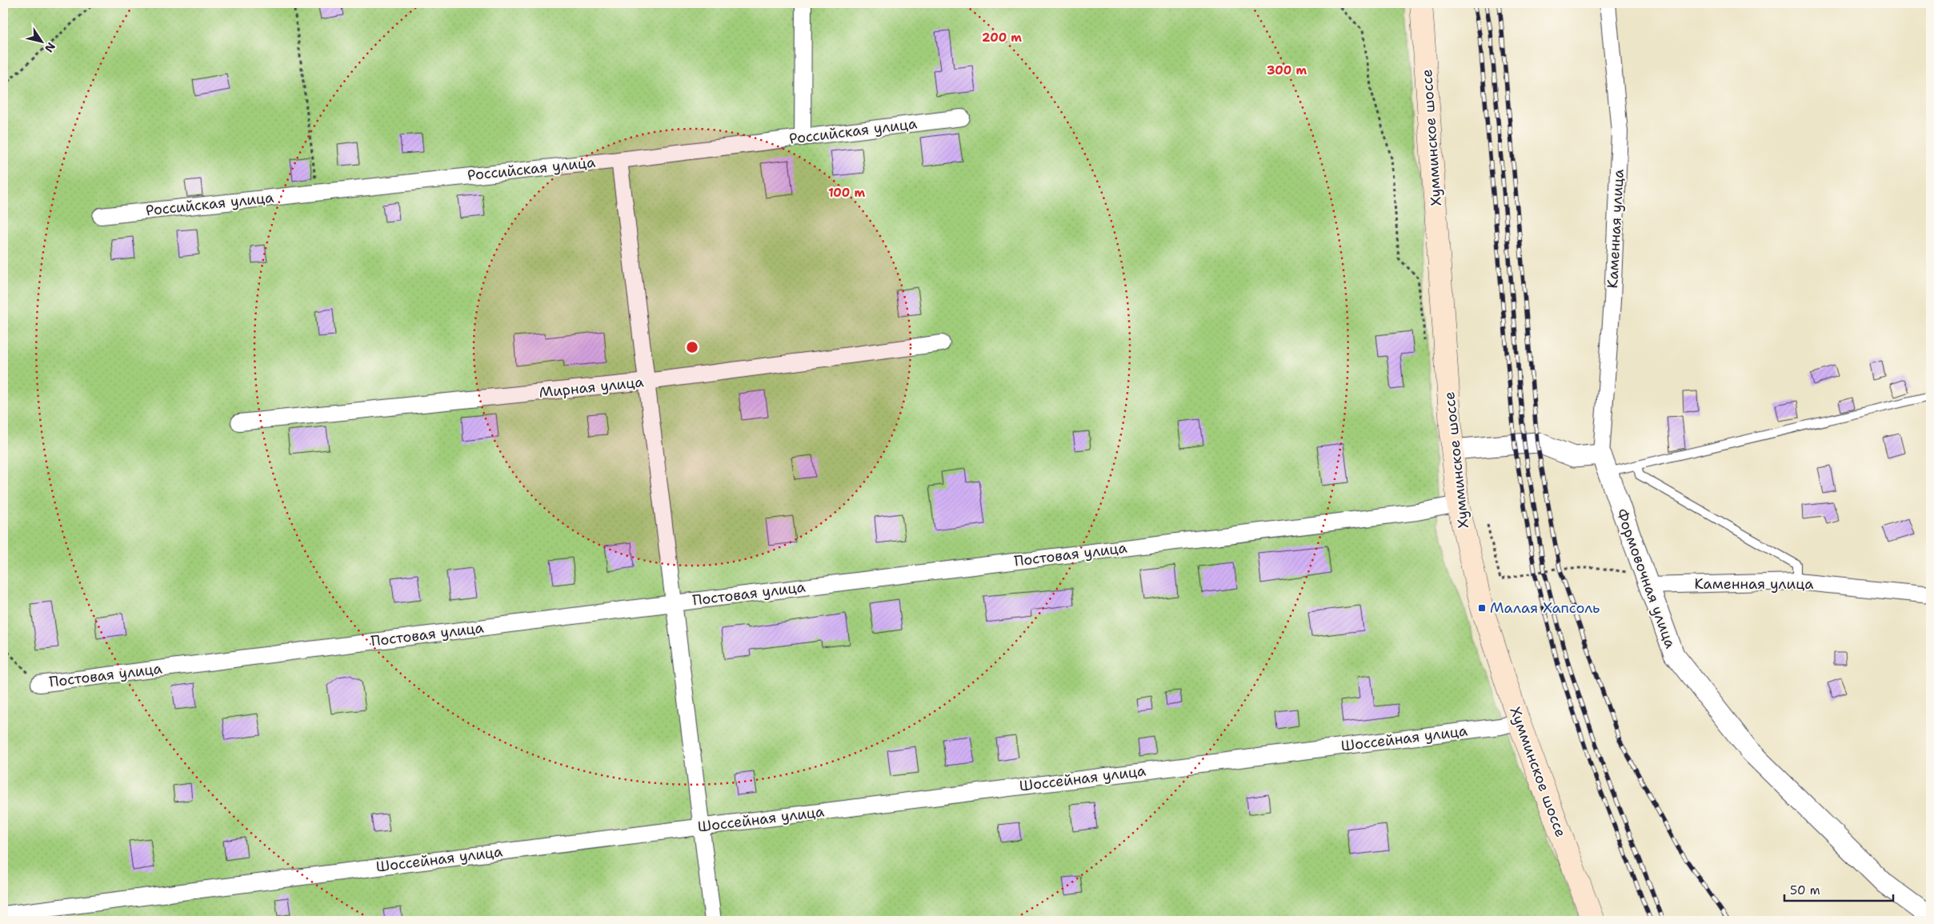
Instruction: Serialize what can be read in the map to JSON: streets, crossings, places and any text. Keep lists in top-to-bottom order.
{
  "streets": {
    "main road": ["Хумминское шоссе"],
    "street": [
      "Российская улица",
      "Каменная улица",
      "Мирная улица",
      "Постовая улица",
      "Формовочная улица",
      "Шоссейная улица"
    ]
  },
  "crossings": [
    ["Хумминское шоссе", "Постовая улица"],
    ["Хумминское шоссе", "Шоссейная улица"],
    ["Каменная улица", "Формовочная улица"]
  ],
  "places": {
    "transit": ["Малая Хапсоль"]
  },
  "scale_bar": "50 m",
  "north": "bottom right",
  "rings": ["200 m", "300 m", "100 m"]
}
